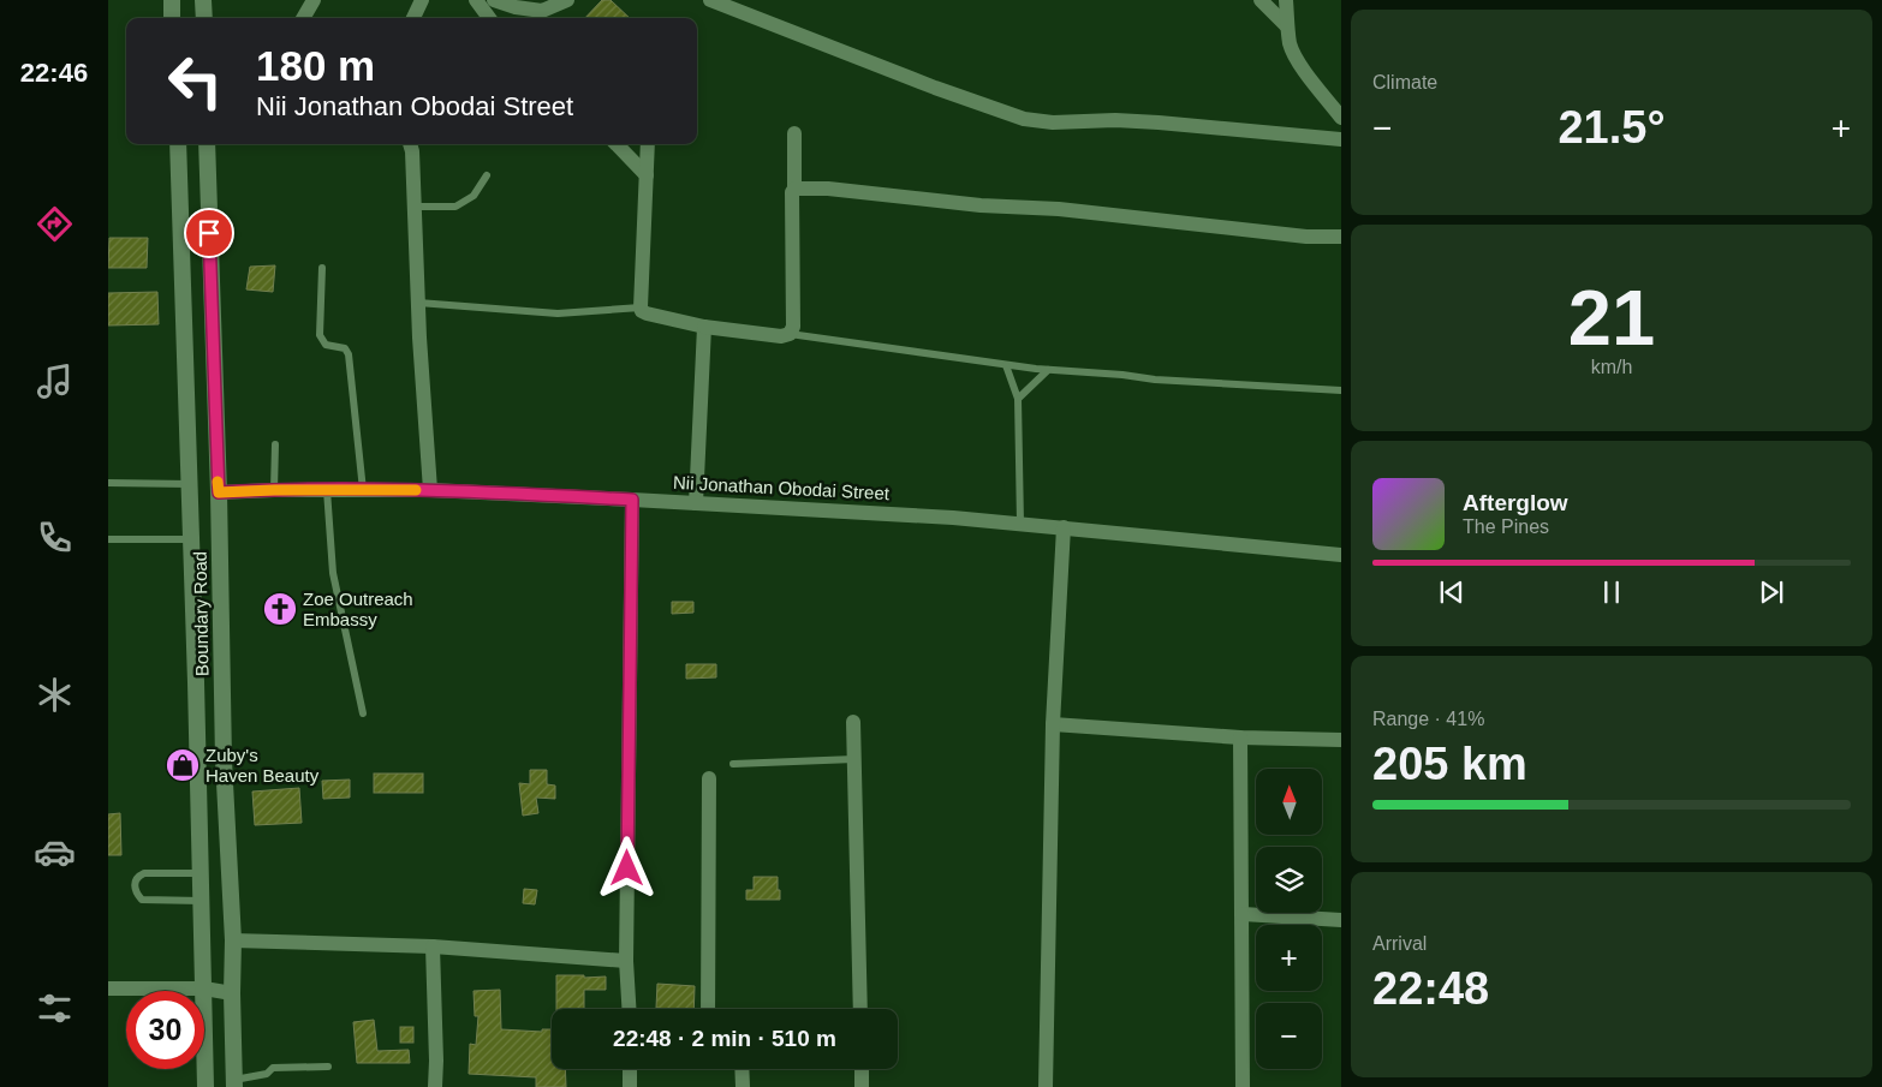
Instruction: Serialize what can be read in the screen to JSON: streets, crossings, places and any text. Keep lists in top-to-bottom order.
{
  "streets": {
    "main road": ["Boundary Road"],
    "street": ["Nii Jonathan Obodai Street"]
  },
  "crossings": [
    ["Nii Jonathan Obodai Street", "Boundary Road"]
  ],
  "places": {
    "church": ["Zoe Outreach Embassy"],
    "shop": ["Zuby's Haven Beauty"]
  },
  "north": "top",
  "page": {
    "tabs": "22:46",
    "tile": [
      "Climate",
      ["21", "km/h"],
      ["Range · 41%", "205 km"],
      ["Arrival", "22:48"]
    ],
    "turn": ["180 m", "Nii Jonathan Obodai Street"],
    "heat": ["−", "21.5°", "+"],
    "song": ["Afterglow", "The Pines"],
    "map_buttons": ["+", "−"],
    "limit": "30",
    "trip": "22:48 · 2 min · 510 m"
  }
}
